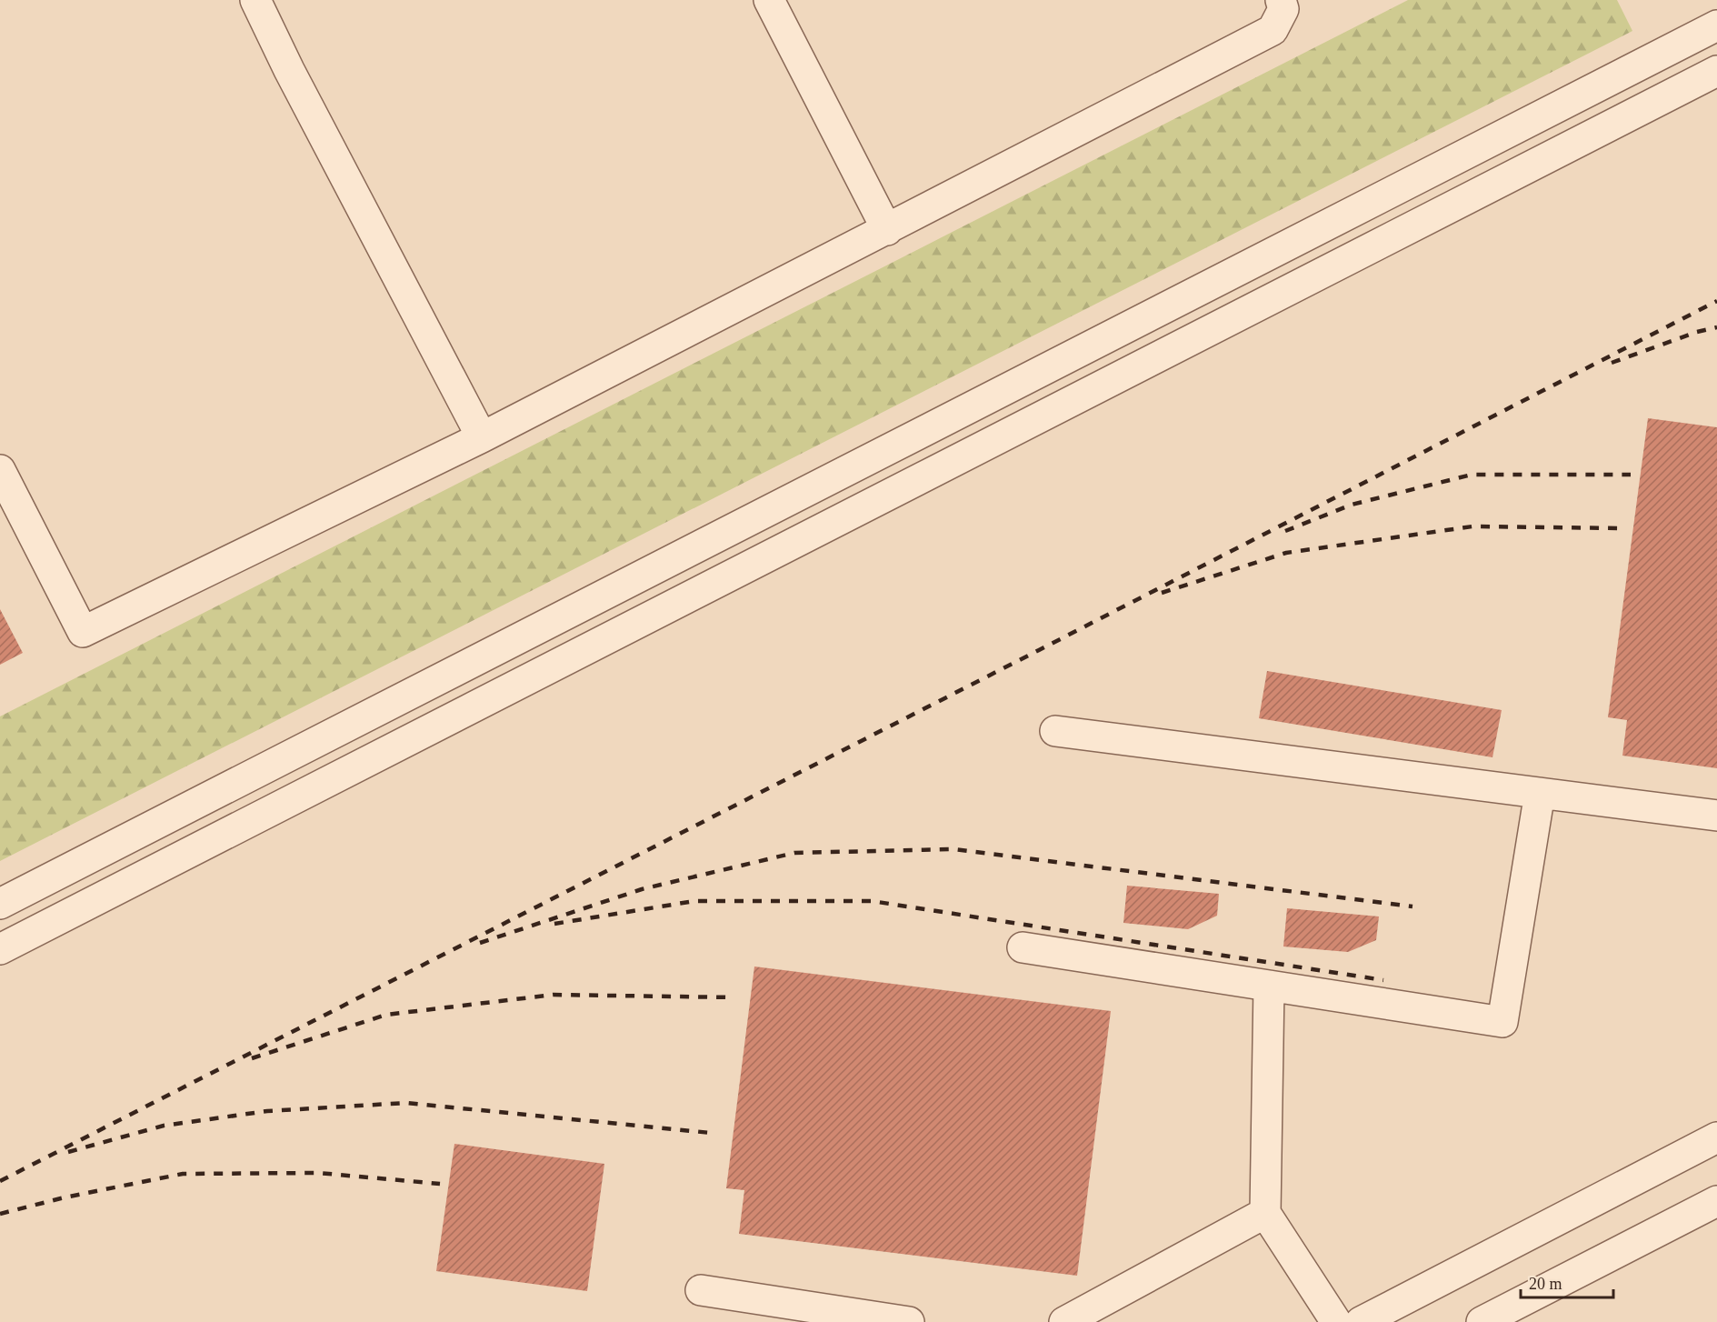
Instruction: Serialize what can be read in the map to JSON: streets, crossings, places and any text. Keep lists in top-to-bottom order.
{
  "scale_bar": "20 m"
}
